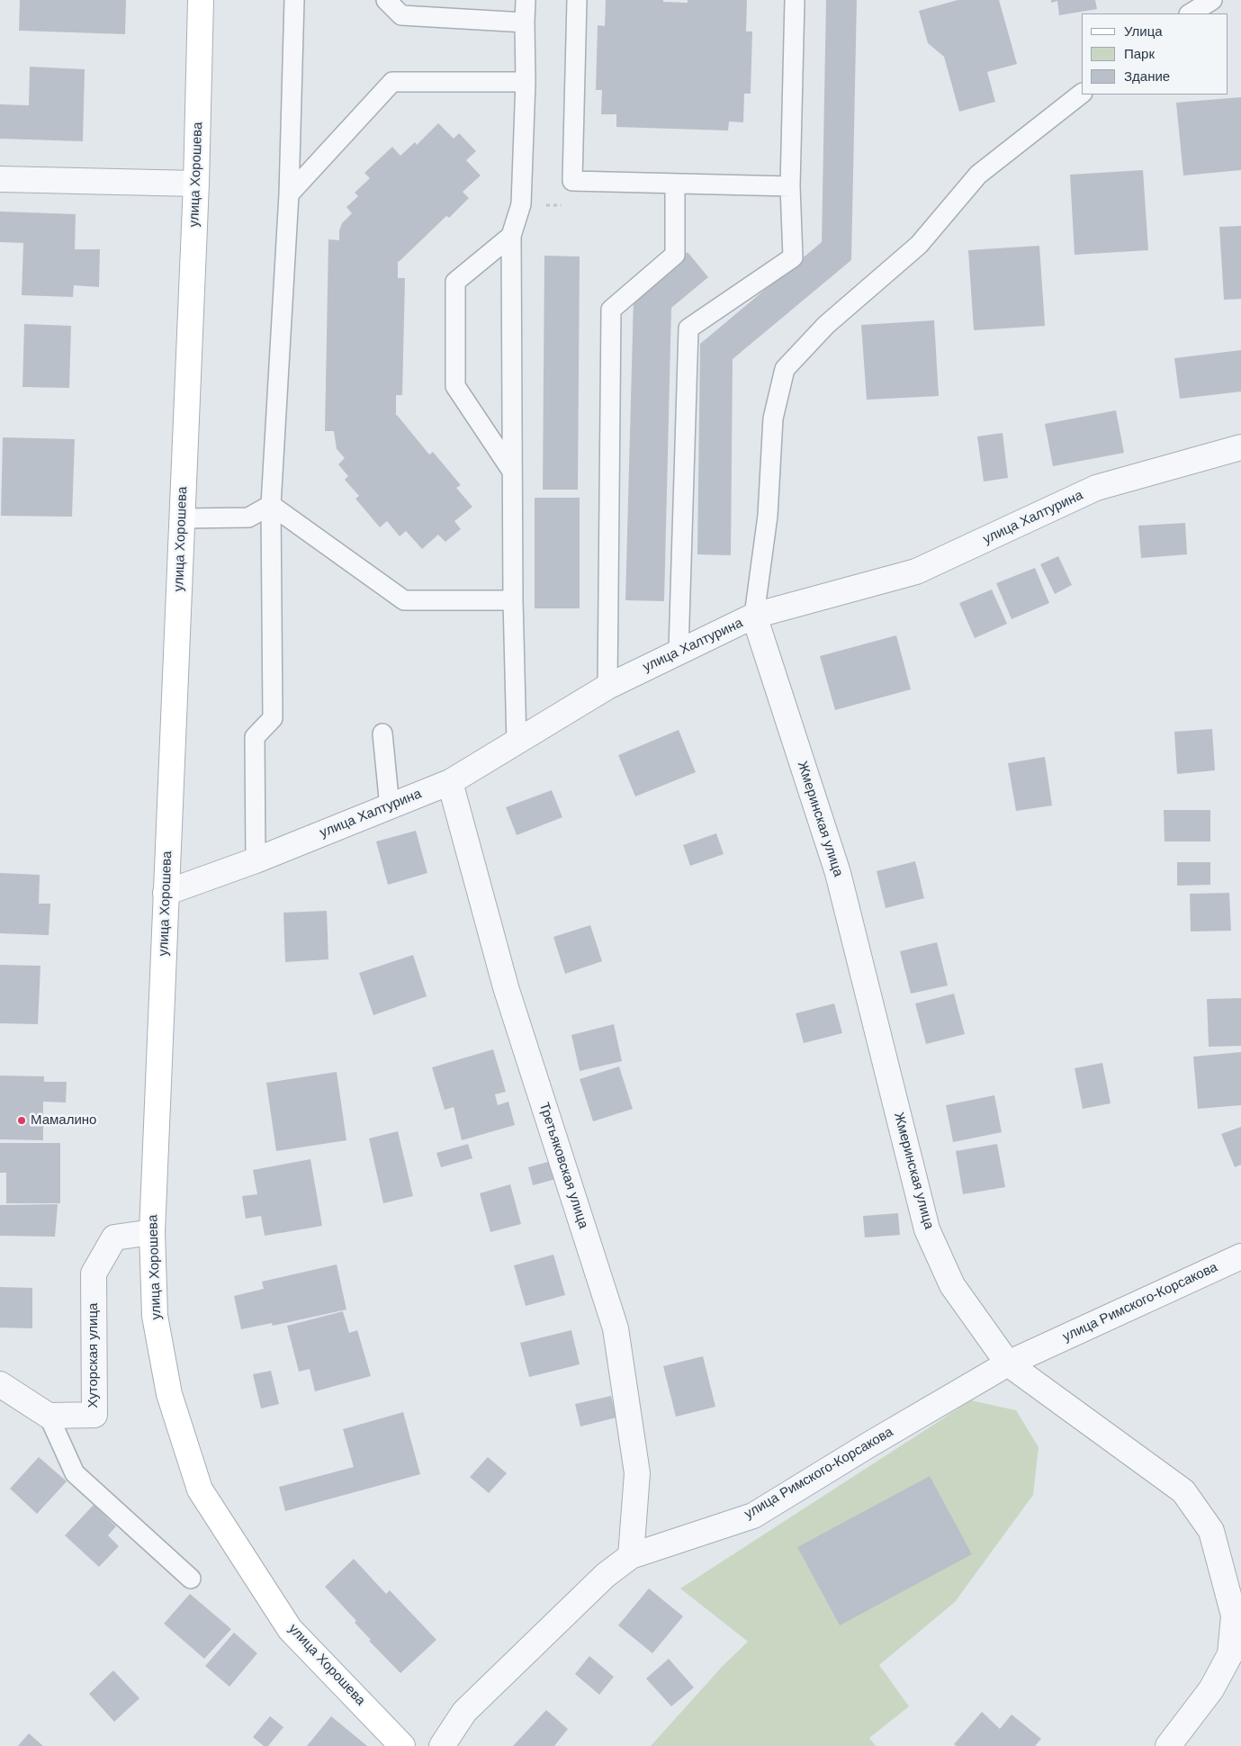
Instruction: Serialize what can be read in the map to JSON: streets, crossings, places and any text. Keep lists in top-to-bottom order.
{
  "streets": {
    "main road": ["улица Хорошева"],
    "street": [
      "улица Халтурина",
      "Жмеринская улица",
      "Третьяковская улица",
      "улица Римского-Корсакова",
      "Хуторская улица"
    ]
  },
  "crossings": [
    ["улица Хорошева", "улица Халтурина"],
    ["улица Хорошева", "Хуторская улица"],
    ["улица Халтурина", "Жмеринская улица"],
    ["улица Халтурина", "Третьяковская улица"],
    ["Жмеринская улица", "улица Римского-Корсакова"],
    ["Третьяковская улица", "улица Римского-Корсакова"]
  ],
  "places": ["Мамалино"],
  "legend": ["Улица", "Парк", "Здание"]
}
